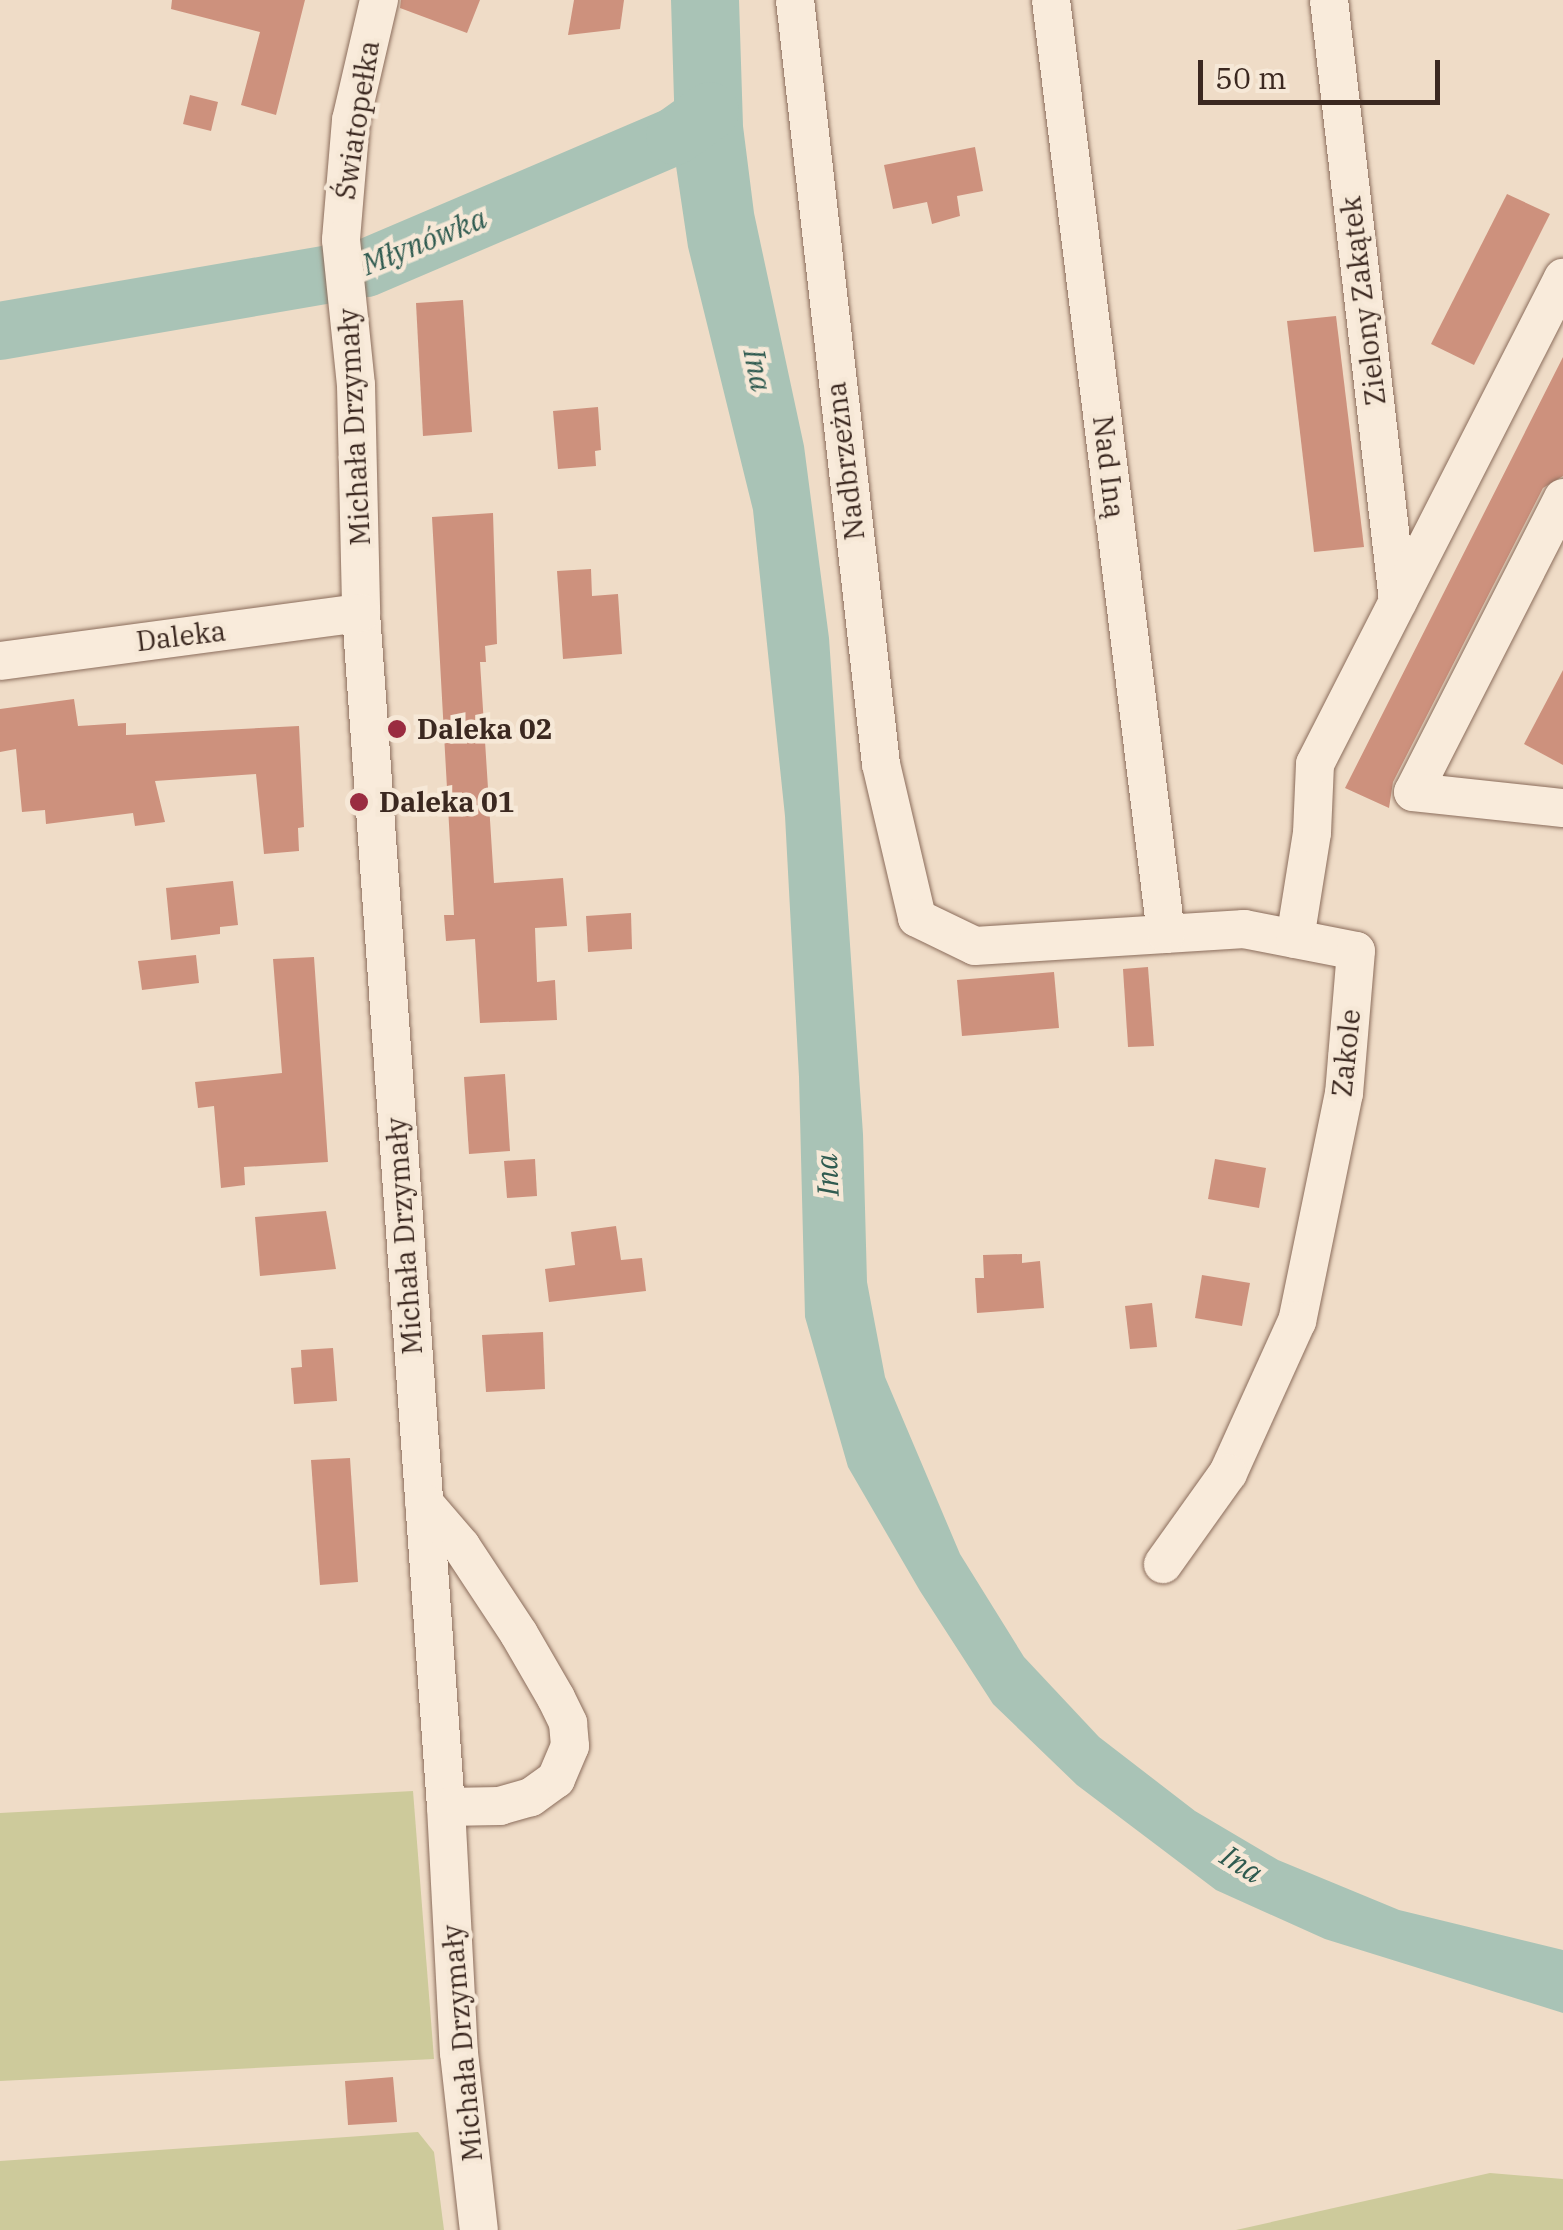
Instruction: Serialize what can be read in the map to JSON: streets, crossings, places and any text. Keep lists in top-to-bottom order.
{
  "streets": {
    "street": [
      "Światopełka",
      "Zielony Zakątek",
      "Michała Drzymały",
      "Nadbrzeżna",
      "Nad Iną",
      "Daleka",
      "Zakole"
    ]
  },
  "crossings": [
    ["Światopełka", "Michała Drzymały"],
    ["Michała Drzymały", "Daleka"],
    ["Nadbrzeżna", "Zakole"],
    ["Nad Iną", "Zakole"]
  ],
  "water": ["Młynówka", "Ina"],
  "places": ["Daleka 02", "Daleka 01"],
  "scale_bar": "50 m"
}
